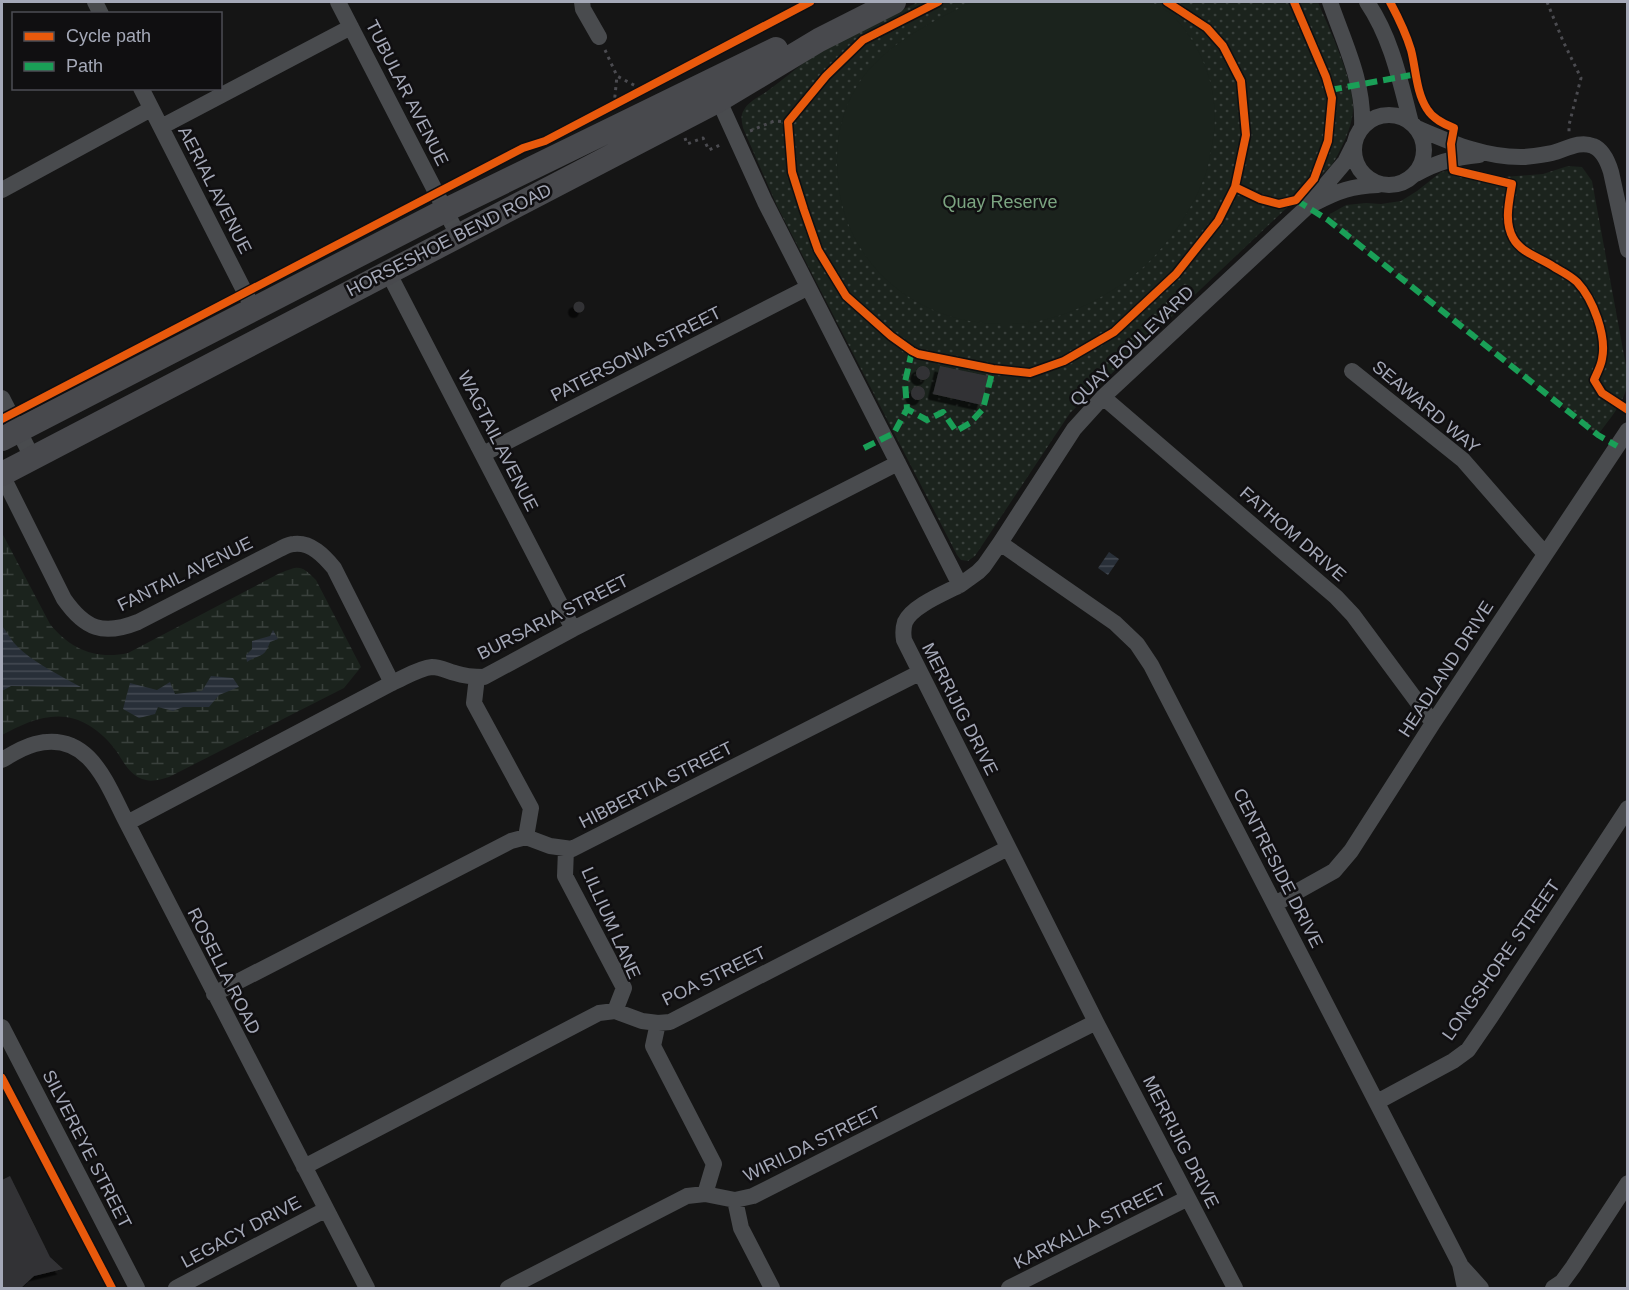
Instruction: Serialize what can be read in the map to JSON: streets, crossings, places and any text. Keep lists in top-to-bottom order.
{
  "streets": {
    "street": [
      "TUBULAR AVENUE",
      "AERIAL AVENUE",
      "HORSESHOE BEND ROAD",
      "QUAY BOULEVARD",
      "PATERSONIA STREET",
      "SEAWARD WAY",
      "WAGTAIL AVENUE",
      "FATHOM DRIVE",
      "FANTAIL AVENUE",
      "BURSARIA STREET",
      "HEADLAND DRIVE",
      "MERRIJIG DRIVE",
      "HIBBERTIA STREET",
      "CENTRESIDE DRIVE",
      "LILLIUM LANE",
      "LONGSHORE STREET",
      "ROSELLA ROAD",
      "POA STREET",
      "WIRILDA STREET",
      "SILVEREYE STREET",
      "KARKALLA STREET",
      "LEGACY DRIVE"
    ]
  },
  "crossings": [
    ["TUBULAR AVENUE", "HORSESHOE BEND ROAD"],
    ["AERIAL AVENUE", "HORSESHOE BEND ROAD"],
    ["HORSESHOE BEND ROAD", "WAGTAIL AVENUE"],
    ["HORSESHOE BEND ROAD", "FANTAIL AVENUE"],
    ["QUAY BOULEVARD", "FATHOM DRIVE"],
    ["QUAY BOULEVARD", "MERRIJIG DRIVE"],
    ["QUAY BOULEVARD", "CENTRESIDE DRIVE"],
    ["PATERSONIA STREET", "WAGTAIL AVENUE"],
    ["SEAWARD WAY", "HEADLAND DRIVE"],
    ["WAGTAIL AVENUE", "BURSARIA STREET"],
    ["FATHOM DRIVE", "HEADLAND DRIVE"],
    ["FANTAIL AVENUE", "BURSARIA STREET"],
    ["BURSARIA STREET", "ROSELLA ROAD"],
    ["HEADLAND DRIVE", "CENTRESIDE DRIVE"],
    ["MERRIJIG DRIVE", "HIBBERTIA STREET"],
    ["MERRIJIG DRIVE", "POA STREET"],
    ["MERRIJIG DRIVE", "WIRILDA STREET"],
    ["MERRIJIG DRIVE", "KARKALLA STREET"],
    ["HIBBERTIA STREET", "LILLIUM LANE"],
    ["CENTRESIDE DRIVE", "LONGSHORE STREET"],
    ["LILLIUM LANE", "POA STREET"],
    ["ROSELLA ROAD", "LEGACY DRIVE"]
  ],
  "parks": ["Quay Reserve"],
  "legend": ["Cycle path", "Path"]
}
